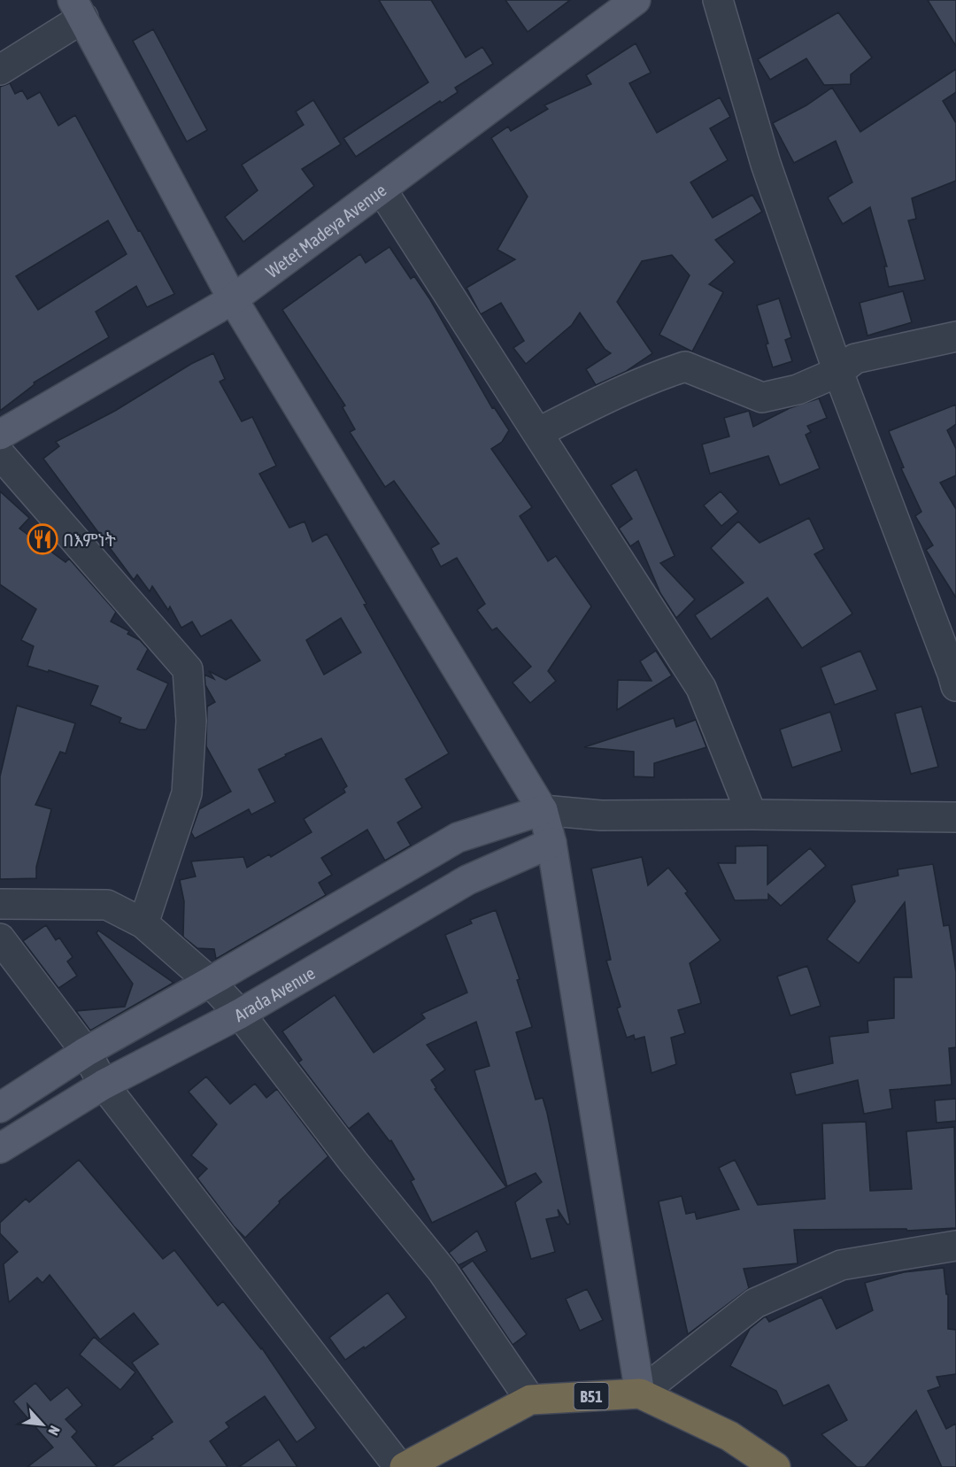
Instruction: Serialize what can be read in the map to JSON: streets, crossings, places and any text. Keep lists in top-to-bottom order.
{
  "streets": {
    "highway": ["B51"],
    "main road": ["Wetet Madeya Avenue", "Arada Avenue"]
  },
  "places": {
    "restaurant": ["በእምነት"]
  },
  "north": "bottom right"
}
